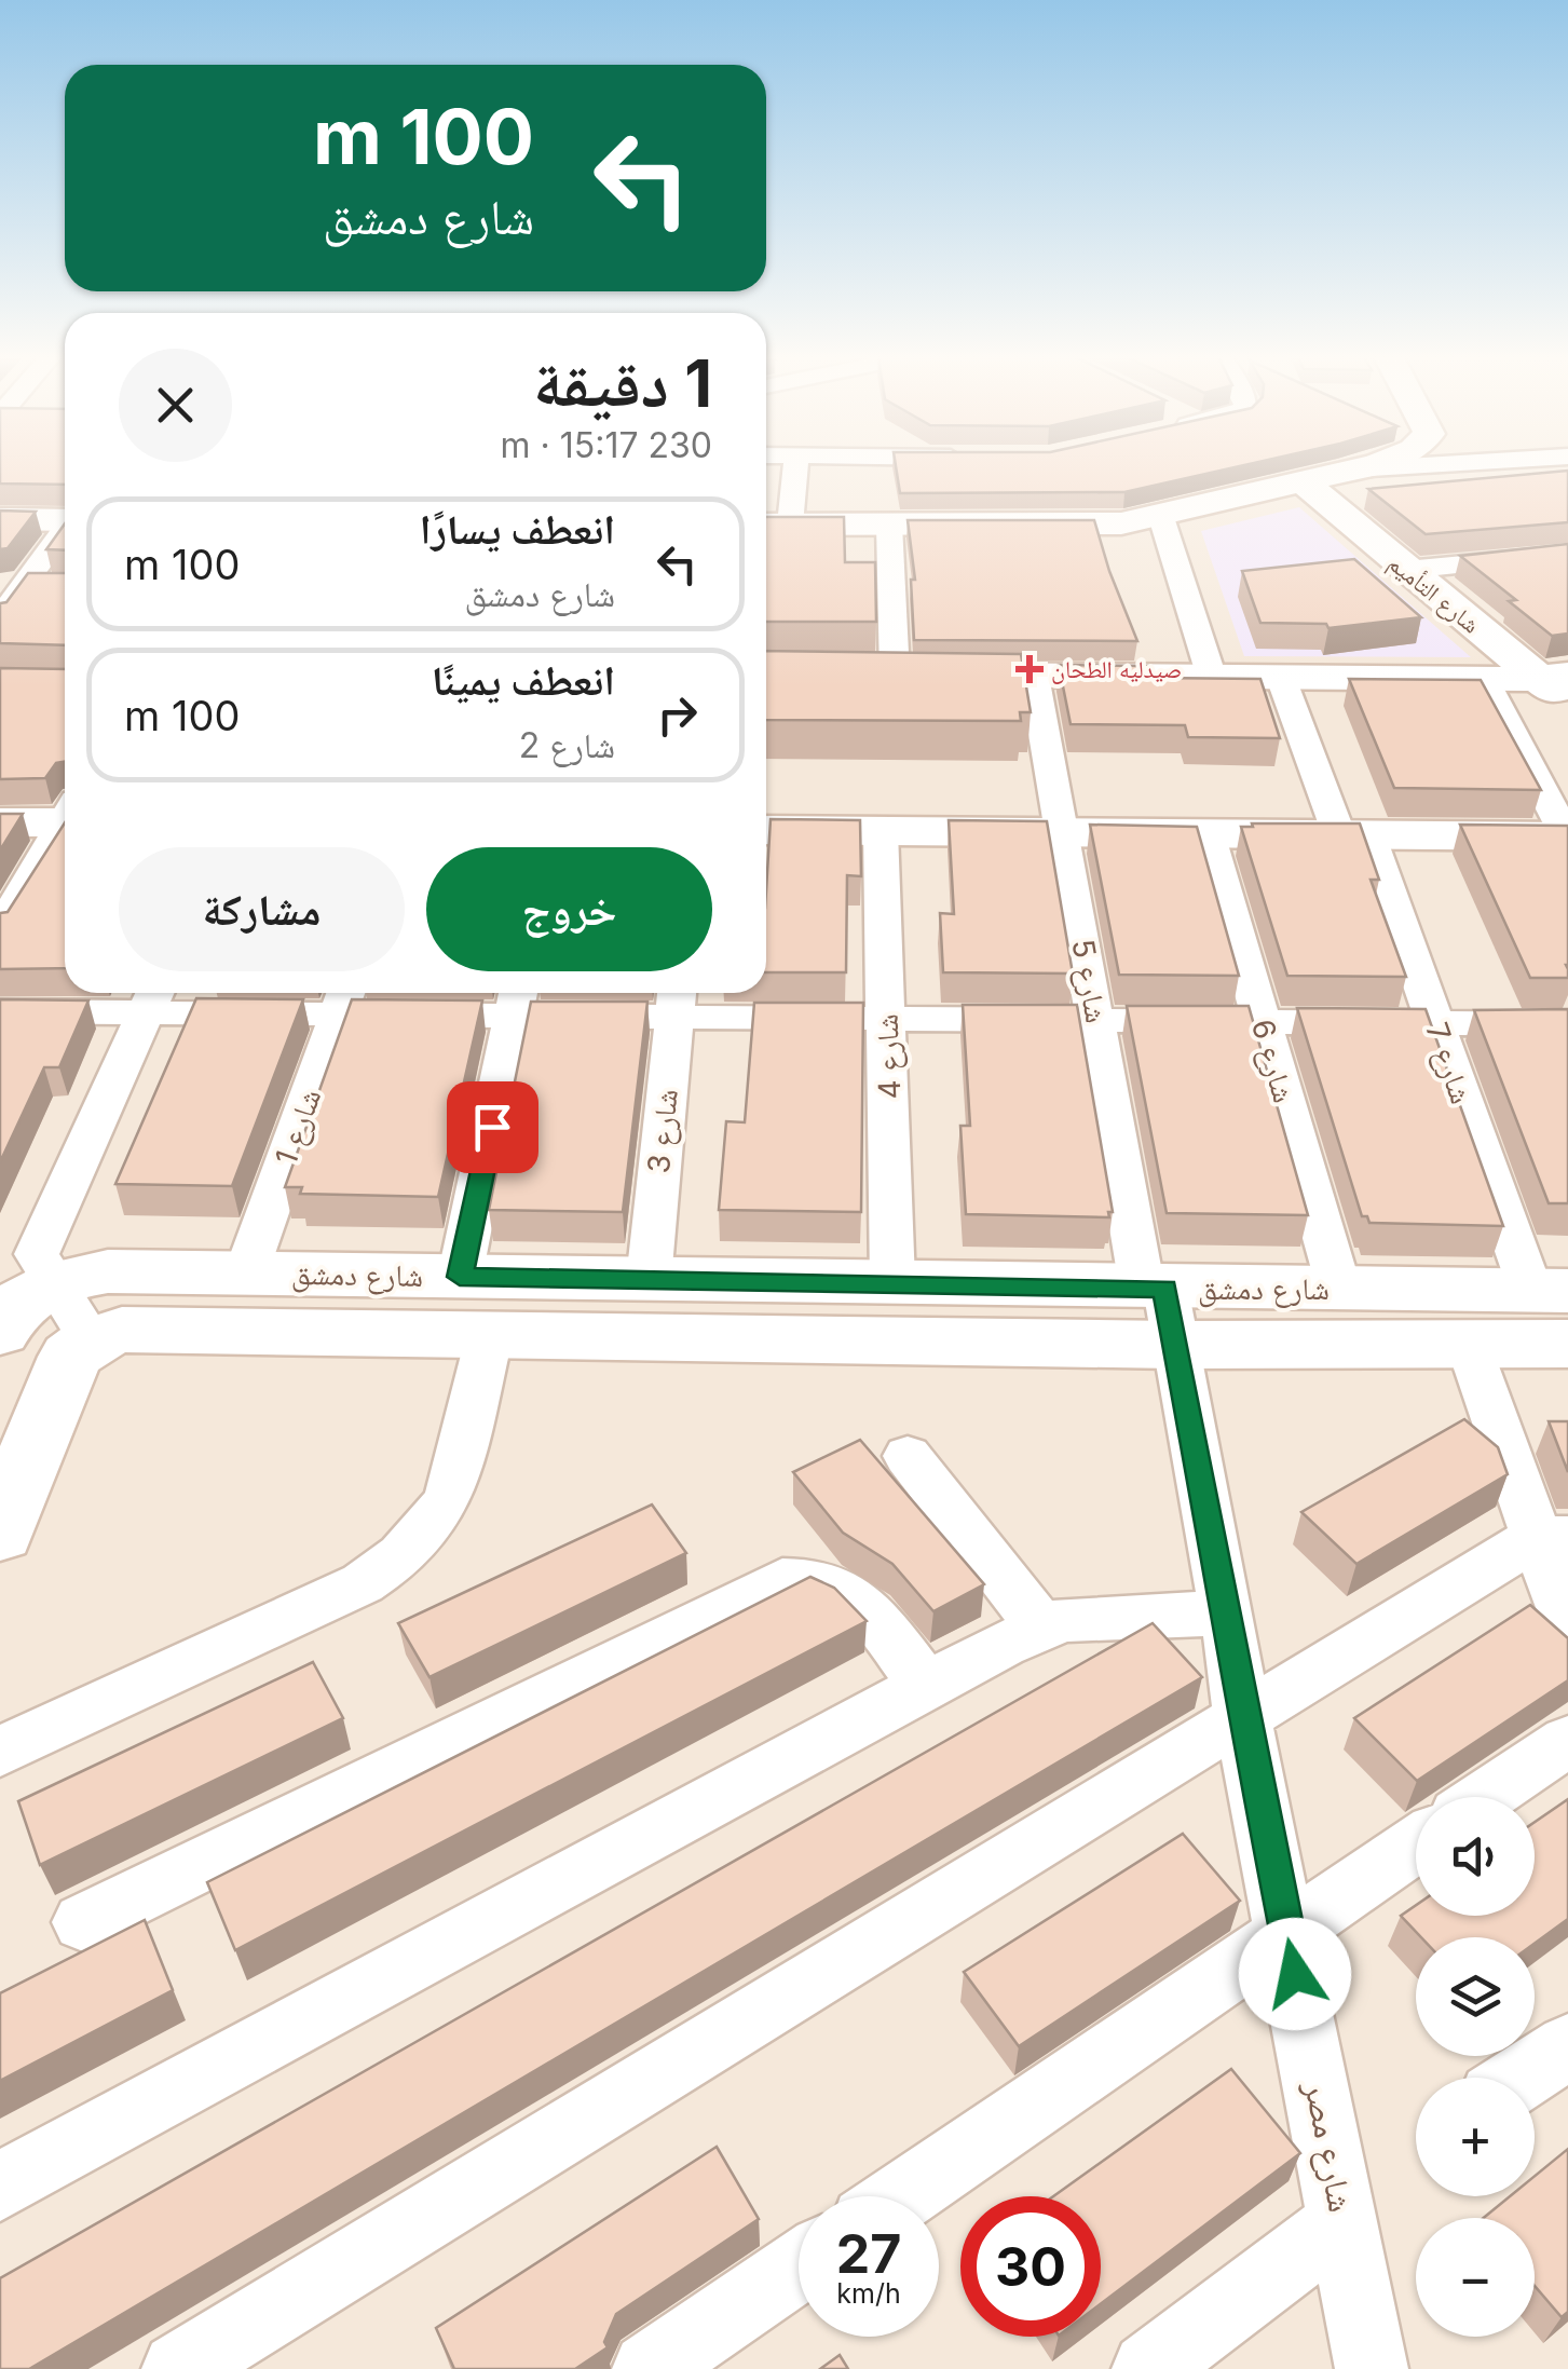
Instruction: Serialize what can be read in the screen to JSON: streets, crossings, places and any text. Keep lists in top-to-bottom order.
{
  "streets": {
    "street": [
      "شارع التأميم",
      "شارع 5",
      "شارع 4",
      "شارع 6",
      "شارع 7",
      "شارع 1",
      "شارع 3",
      "شارع دمشق",
      "شارع مصر"
    ]
  },
  "crossings": [
    ["شارع 5", "شارع دمشق"],
    ["شارع 5", "شارع مصر"],
    ["شارع 4", "شارع دمشق"],
    ["شارع 6", "شارع دمشق"],
    ["شارع 7", "شارع دمشق"],
    ["شارع 1", "شارع دمشق"],
    ["شارع 3", "شارع دمشق"],
    ["شارع دمشق", "شارع مصر"]
  ],
  "places": {
    "health": ["صيدليه الطحان"]
  },
  "page": {
    "turn": ["100 m", "شارع دمشق"],
    "heading": ["1 دقيقة", "230 m · 15:17"],
    "list": [
      {
        "name": "انعطف يسارًا",
        "note": "شارع دمشق",
        "value": "100 m"
      },
      {
        "name": "انعطف يمينًا",
        "note": "شارع 2",
        "value": "100 m"
      }
    ],
    "buttons": ["خروج", "مشاركة"],
    "map_buttons": ["+", "−"],
    "speed": "27 km/h",
    "limit": "30"
  }
}
